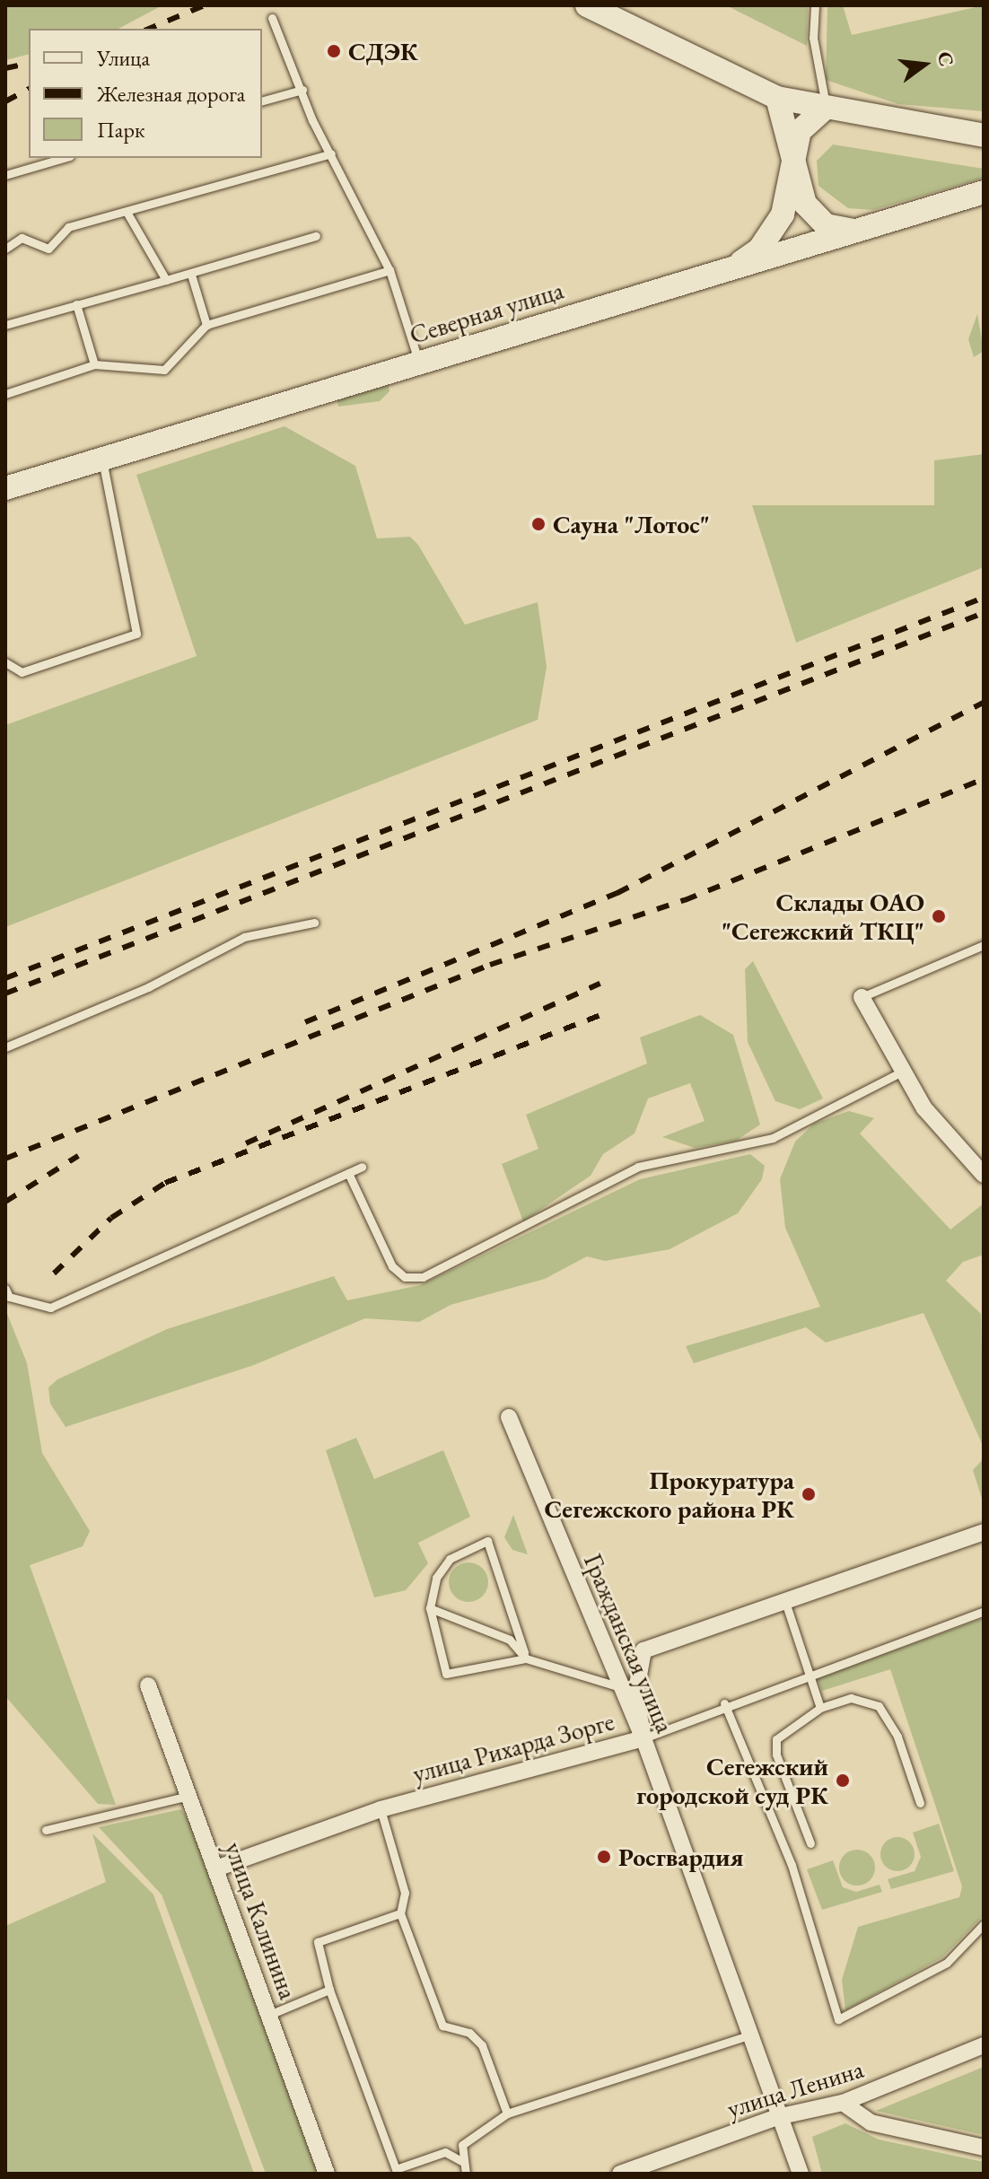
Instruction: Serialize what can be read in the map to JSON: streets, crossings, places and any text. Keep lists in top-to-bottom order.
{
  "streets": {
    "street": [
      "Северная улица",
      "Гражданская улица",
      "улица Рихарда Зорге",
      "улица Калинина",
      "улица Ленина"
    ]
  },
  "crossings": [
    ["Гражданская улица", "улица Рихарда Зорге"],
    ["Гражданская улица", "улица Ленина"],
    ["улица Рихарда Зорге", "улица Калинина"]
  ],
  "places": [
    "СДЭК",
    "Сауна \"Лотос\"",
    "Склады ОАО \"Сегежский ТКЦ\"",
    "Прокуратура Сегежского района РК",
    "Сегежский городской суд РК",
    "Росгвардия"
  ],
  "legend": ["Улица", "Железная дорога", "Парк"],
  "north": "right"
}
